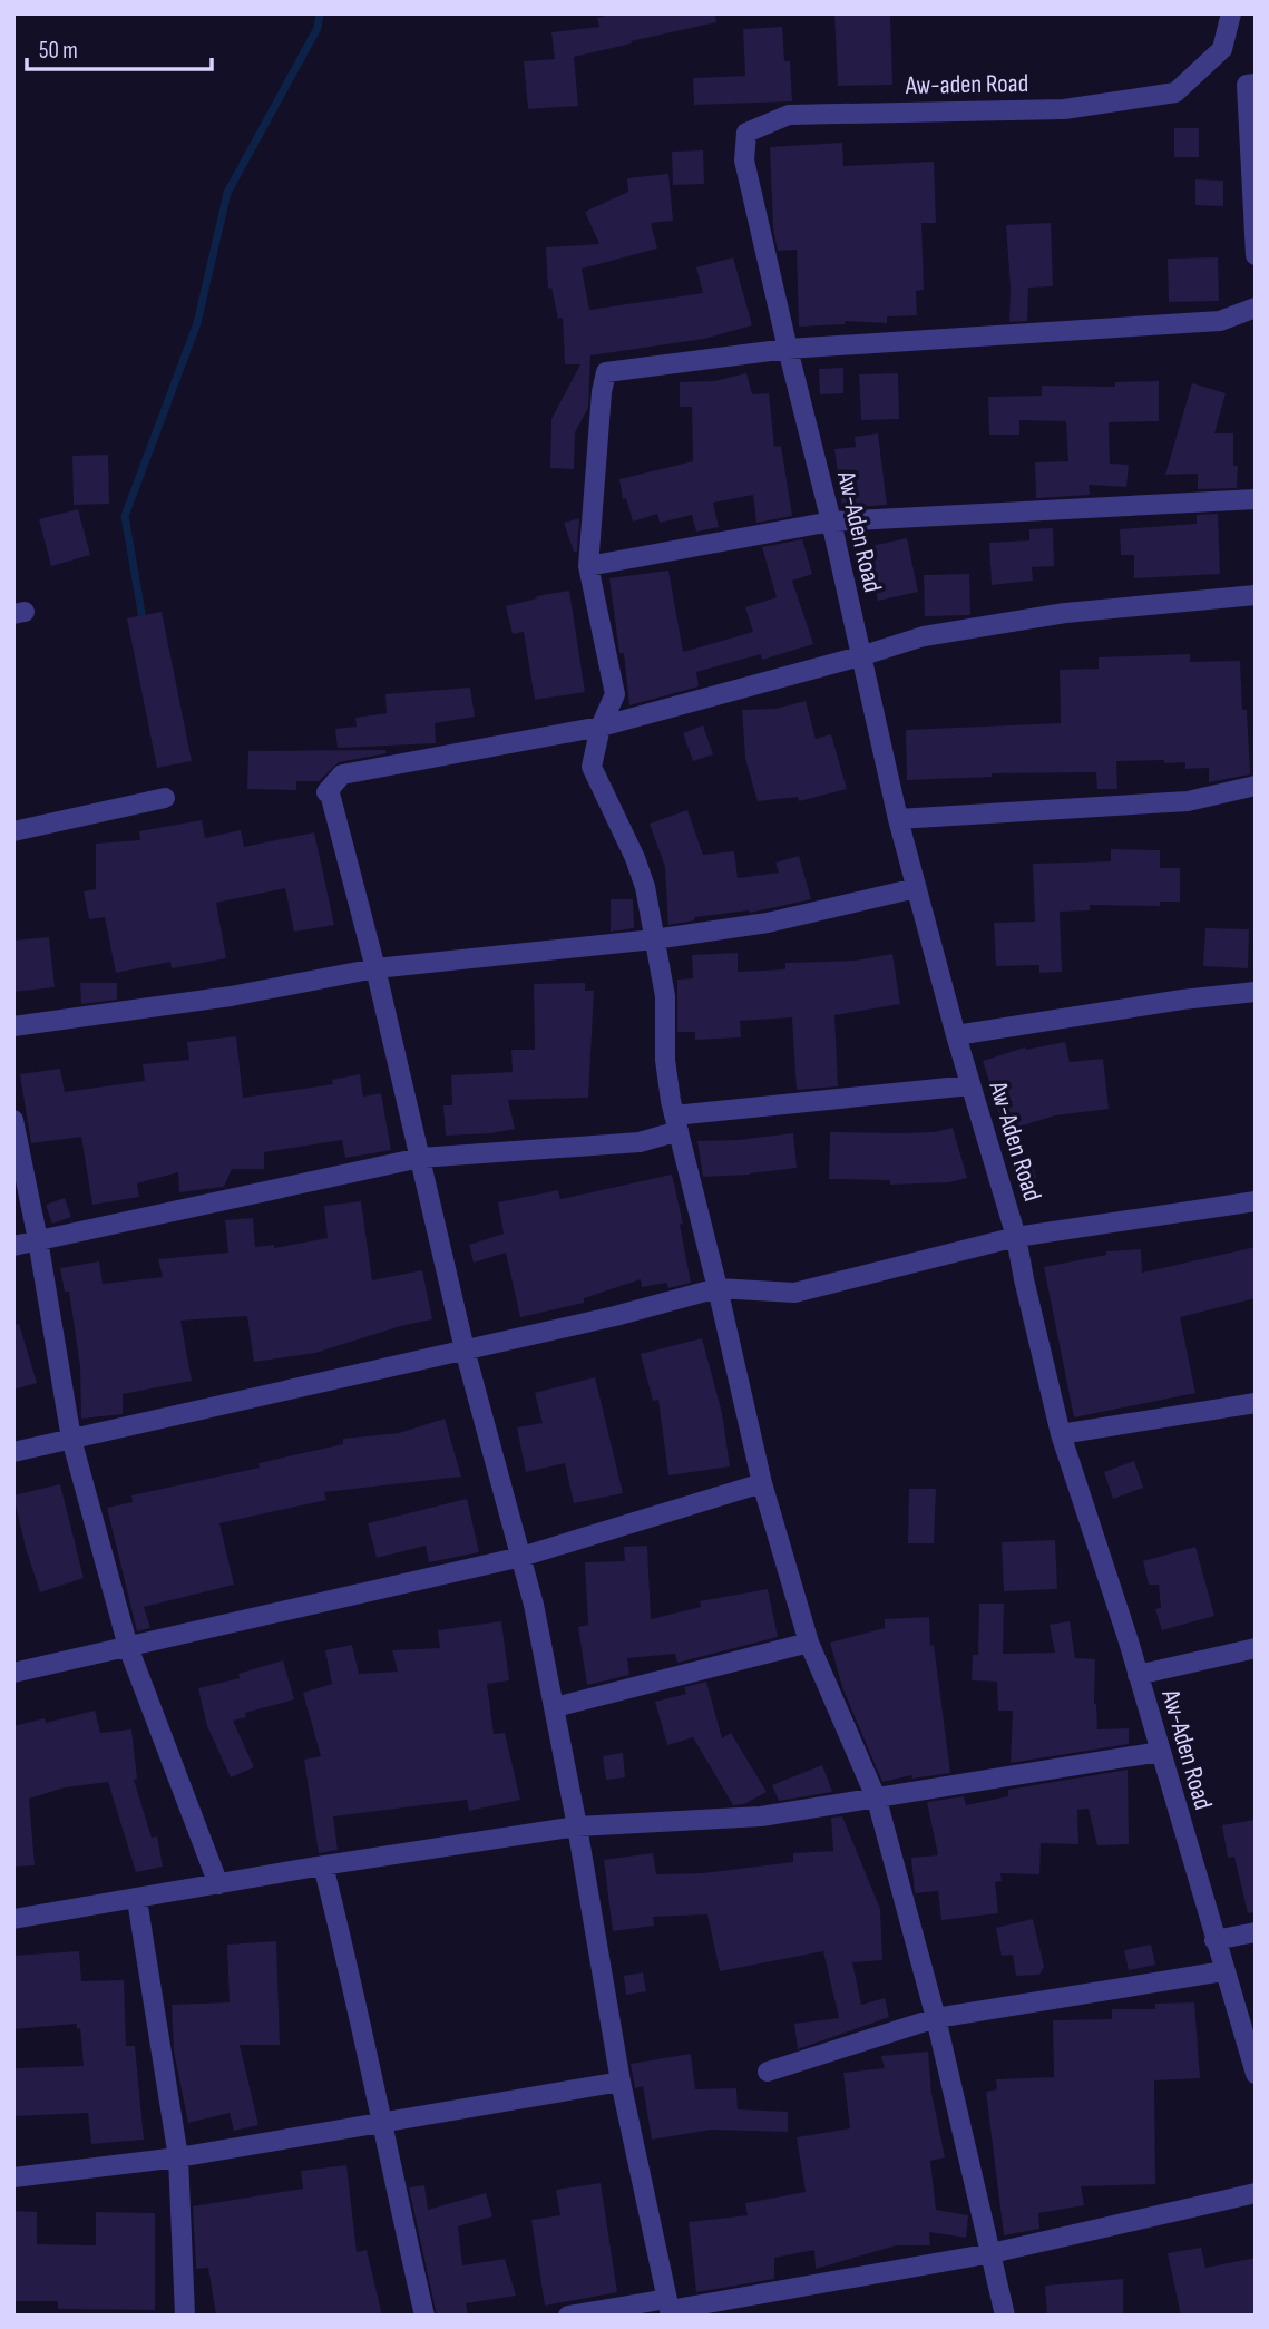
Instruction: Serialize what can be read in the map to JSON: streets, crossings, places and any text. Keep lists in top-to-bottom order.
{
  "streets": {
    "street": ["Aw-aden Road", "Aw-Aden Road"]
  },
  "crossings": [
    ["Aw-aden Road", "Aw-Aden Road"]
  ],
  "scale_bar": "50 m"
}
